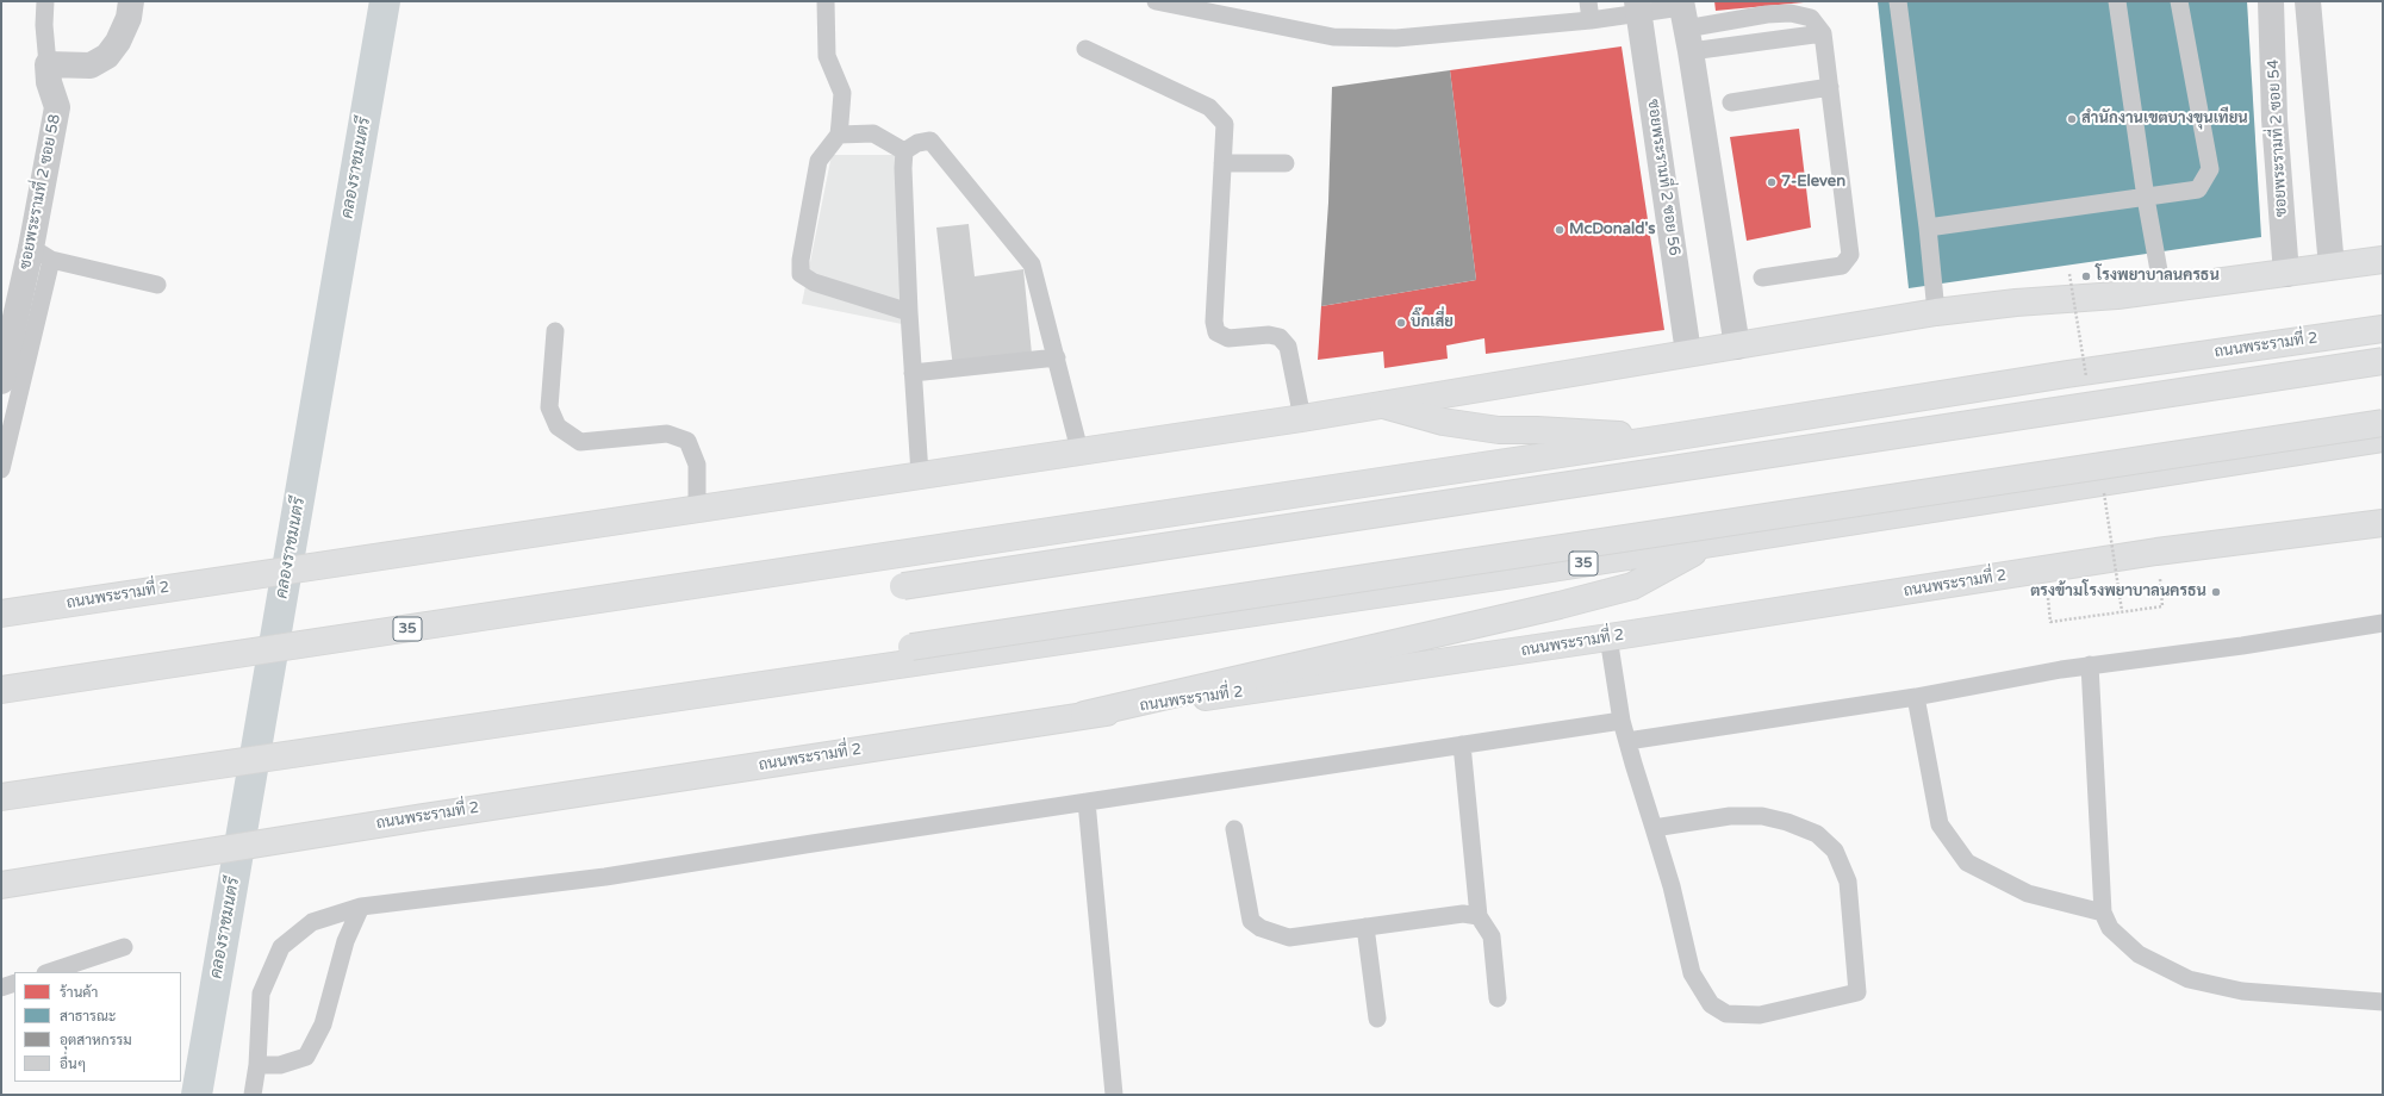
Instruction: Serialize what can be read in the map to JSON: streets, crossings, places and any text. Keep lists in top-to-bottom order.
{
  "streets": {
    "main road": ["ถนนพระรามที่ 2", "35"],
    "street": ["ซอยพระรามที่ 2 ซอย 54", "ซอยพระรามที่ 2 ซอย 56", "ซอยพระรามที่ 2 ซอย 58"]
  },
  "crossings": [
    ["ซอยพระรามที่ 2 ซอย 54", "ถนนพระรามที่ 2"],
    ["ซอยพระรามที่ 2 ซอย 56", "ถนนพระรามที่ 2"]
  ],
  "water": ["คลองราชมนตรี"],
  "places": [
    "สำนักงานเขตบางขุนเทียน",
    "7-Eleven",
    "McDonald's",
    "โรงพยาบาลนครธน",
    "บิ๊กเสี่ย",
    "ตรงข้ามโรงพยาบาลนครธน"
  ],
  "legend": [
    "ร้านค้า",
    "สาธารณะ",
    "อุตสาหกรรม",
    "อื่นๆ"
  ]
}
